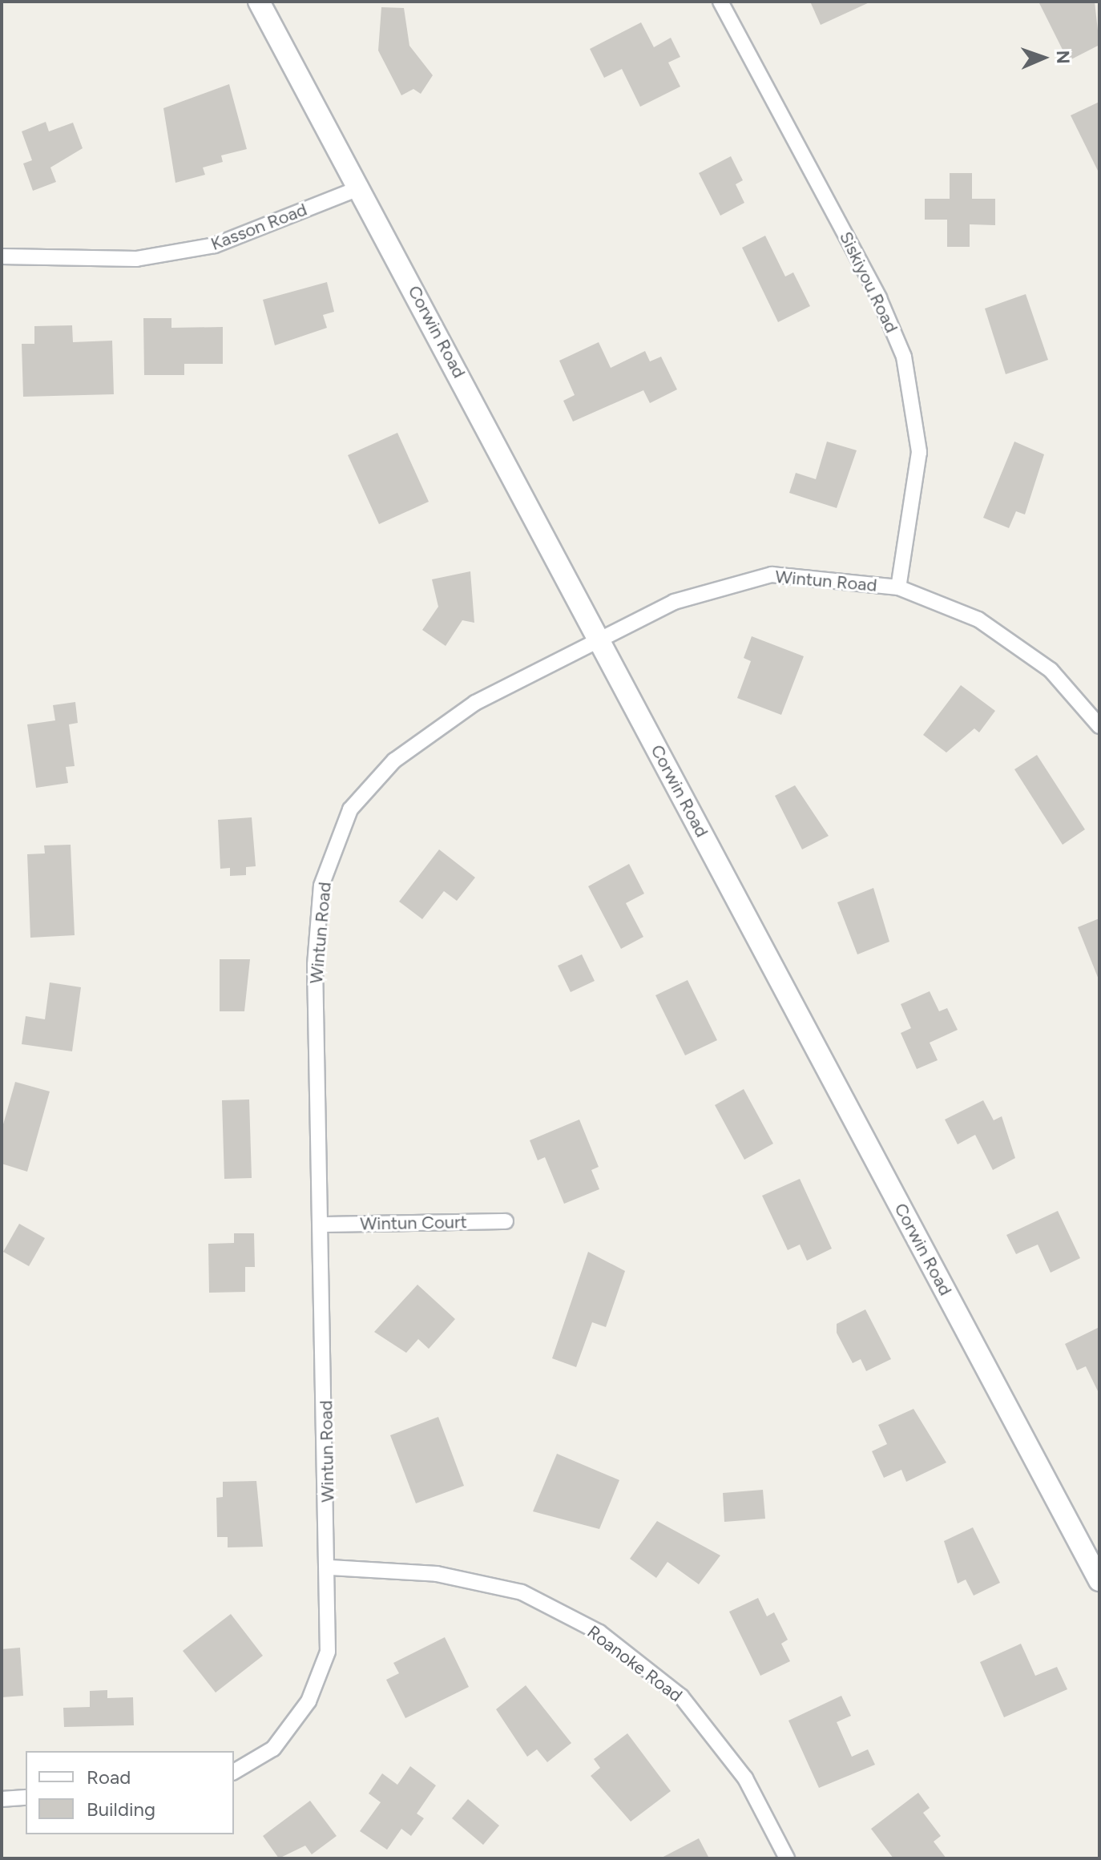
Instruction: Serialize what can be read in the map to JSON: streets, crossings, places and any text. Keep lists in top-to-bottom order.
{
  "streets": {
    "main road": ["Corwin Road"],
    "street": [
      "Kasson Road",
      "Siskiyou Road",
      "Wintun Road",
      "Wintun Court",
      "Roanoke Road"
    ]
  },
  "crossings": [
    ["Kasson Road", "Corwin Road"],
    ["Siskiyou Road", "Wintun Road"],
    ["Corwin Road", "Wintun Road"],
    ["Wintun Road", "Wintun Court"],
    ["Wintun Road", "Roanoke Road"]
  ],
  "legend": ["Road", "Building"],
  "north": "right"
}
